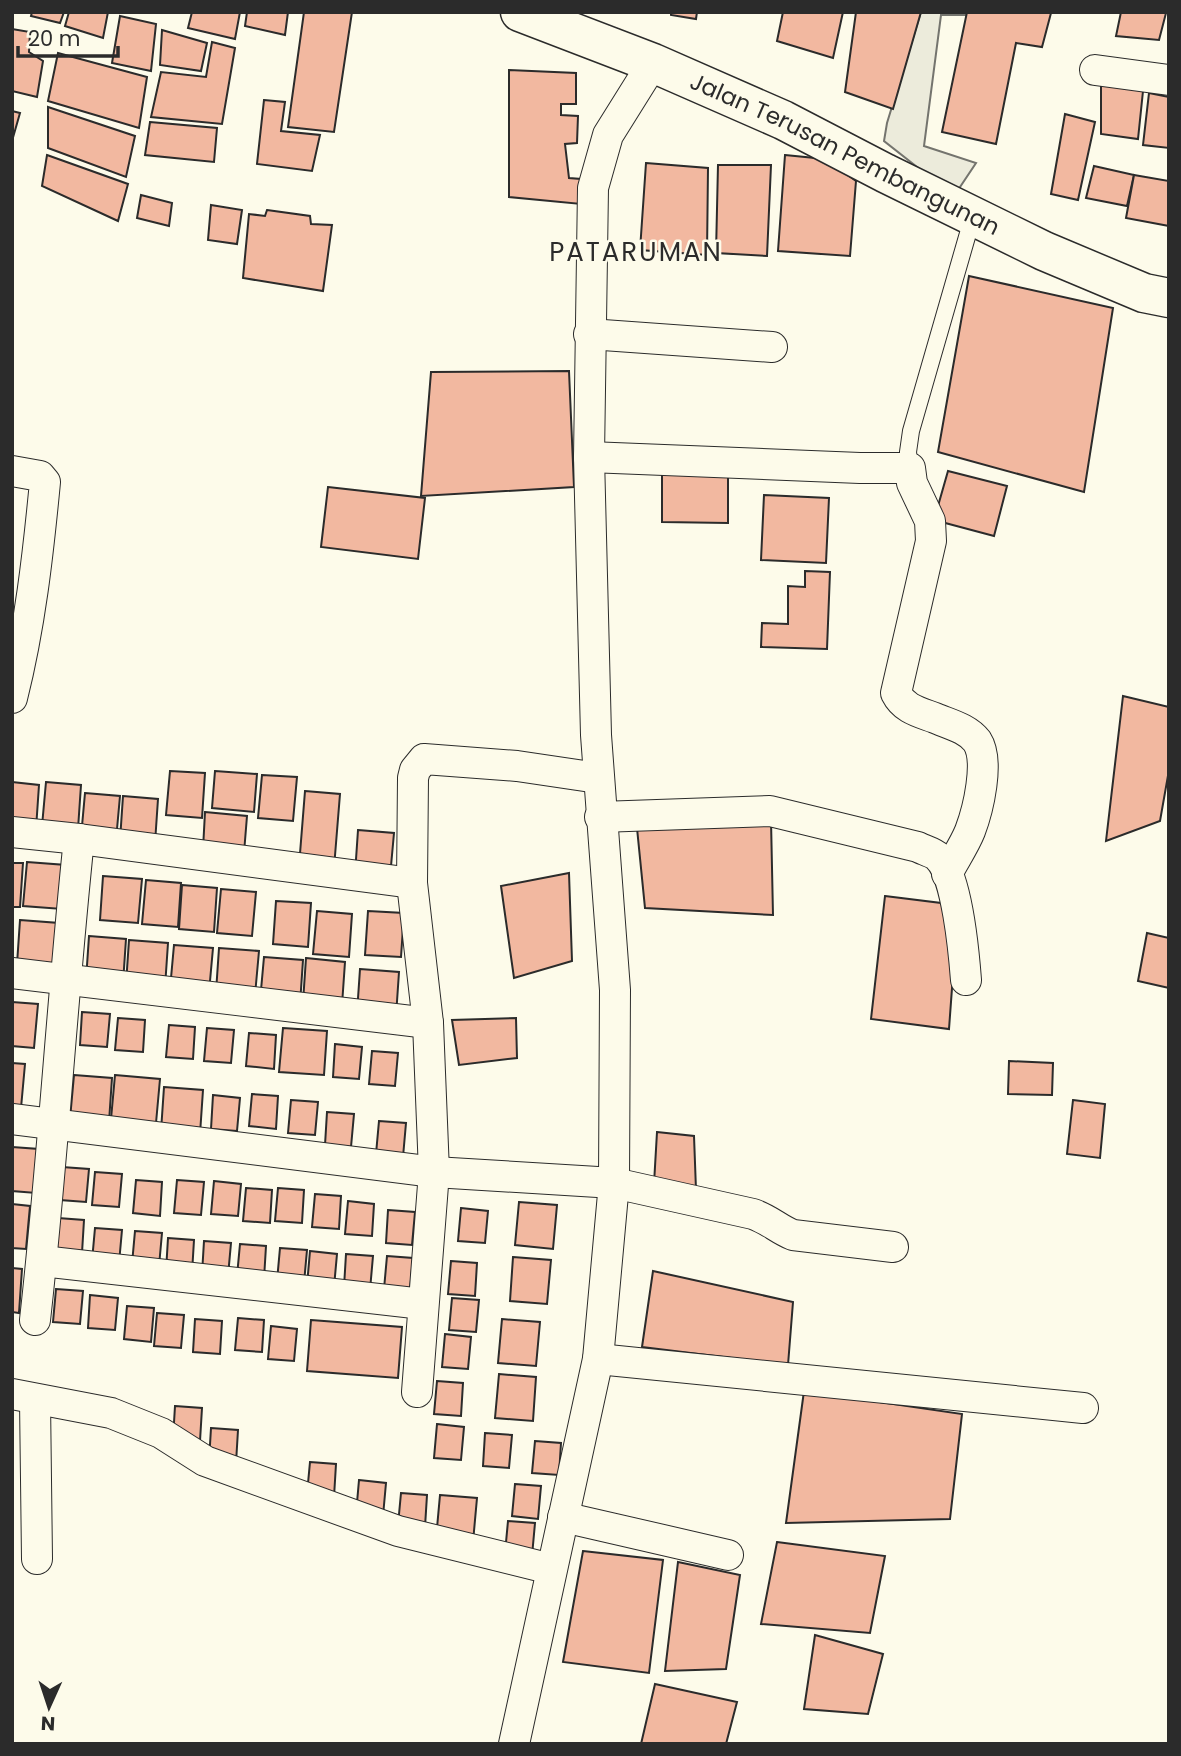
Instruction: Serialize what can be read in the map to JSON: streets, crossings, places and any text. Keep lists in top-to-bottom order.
{
  "streets": {
    "street": ["Jalan Terusan Pembangunan"]
  },
  "districts": ["PATARUMAN"],
  "scale_bar": "20 m",
  "north": "bottom"
}
